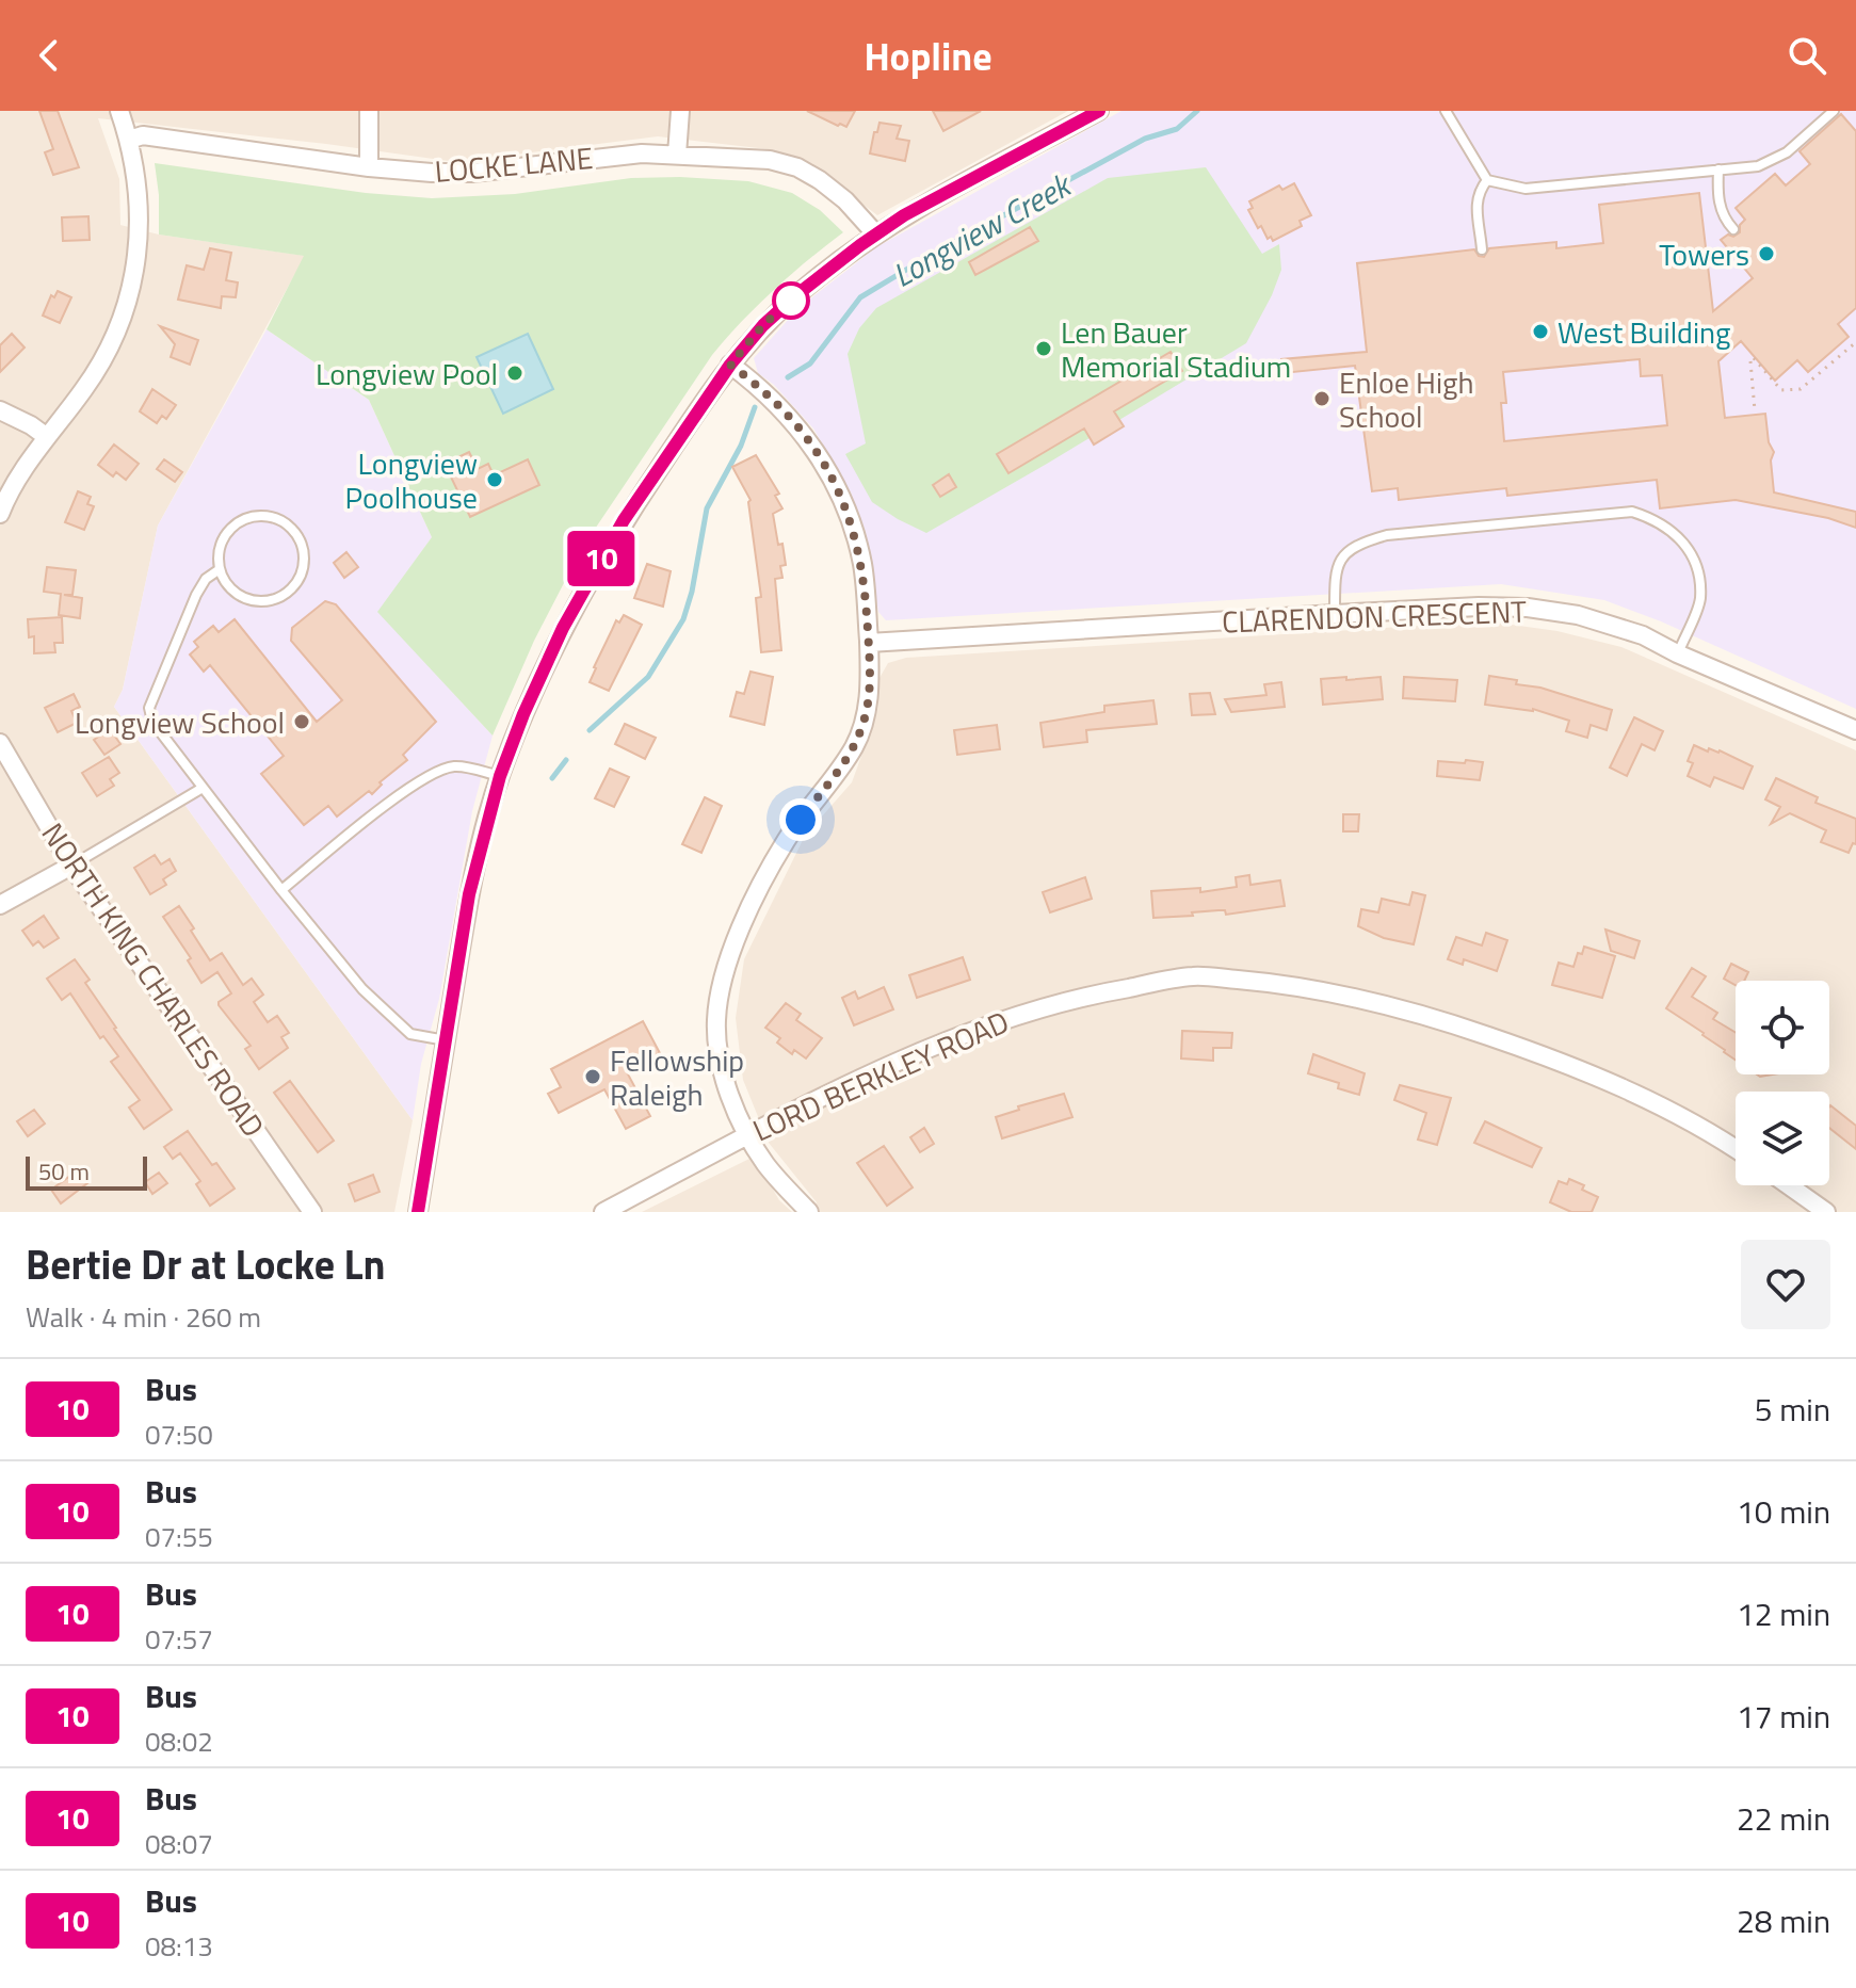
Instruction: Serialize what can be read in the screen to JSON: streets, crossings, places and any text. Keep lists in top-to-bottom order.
{
  "streets": {
    "street": [
      "LOCKE LANE",
      "CLARENDON CRESCENT",
      "NORTH KING CHARLES ROAD",
      "LORD BERKLEY ROAD"
    ]
  },
  "water": ["Longview Creek"],
  "places": [
    "Towers",
    "West Building",
    "Len Bauer Memorial Stadium",
    "Longview Pool",
    "Enloe High School",
    "Longview Poolhouse",
    "Longview School",
    "Fellowship Raleigh"
  ],
  "lines": ["bus line 10"],
  "scale_bar": "50 m",
  "page": {
    "header": "Hopline",
    "on_map": "10",
    "scale": "50 m",
    "heading": ["Bertie Dr at Locke Ln", "Walk · 4 min · 260 m"],
    "list": [
      {
        "mark": "10",
        "name": "Bus",
        "note": "07:50",
        "value": "5 min"
      },
      {
        "mark": "10",
        "name": "Bus",
        "note": "07:55",
        "value": "10 min"
      },
      {
        "mark": "10",
        "name": "Bus",
        "note": "07:57",
        "value": "12 min"
      },
      {
        "mark": "10",
        "name": "Bus",
        "note": "08:02",
        "value": "17 min"
      },
      {
        "mark": "10",
        "name": "Bus",
        "note": "08:07",
        "value": "22 min"
      },
      {
        "mark": "10",
        "name": "Bus",
        "note": "08:13",
        "value": "28 min"
      }
    ]
  }
}
